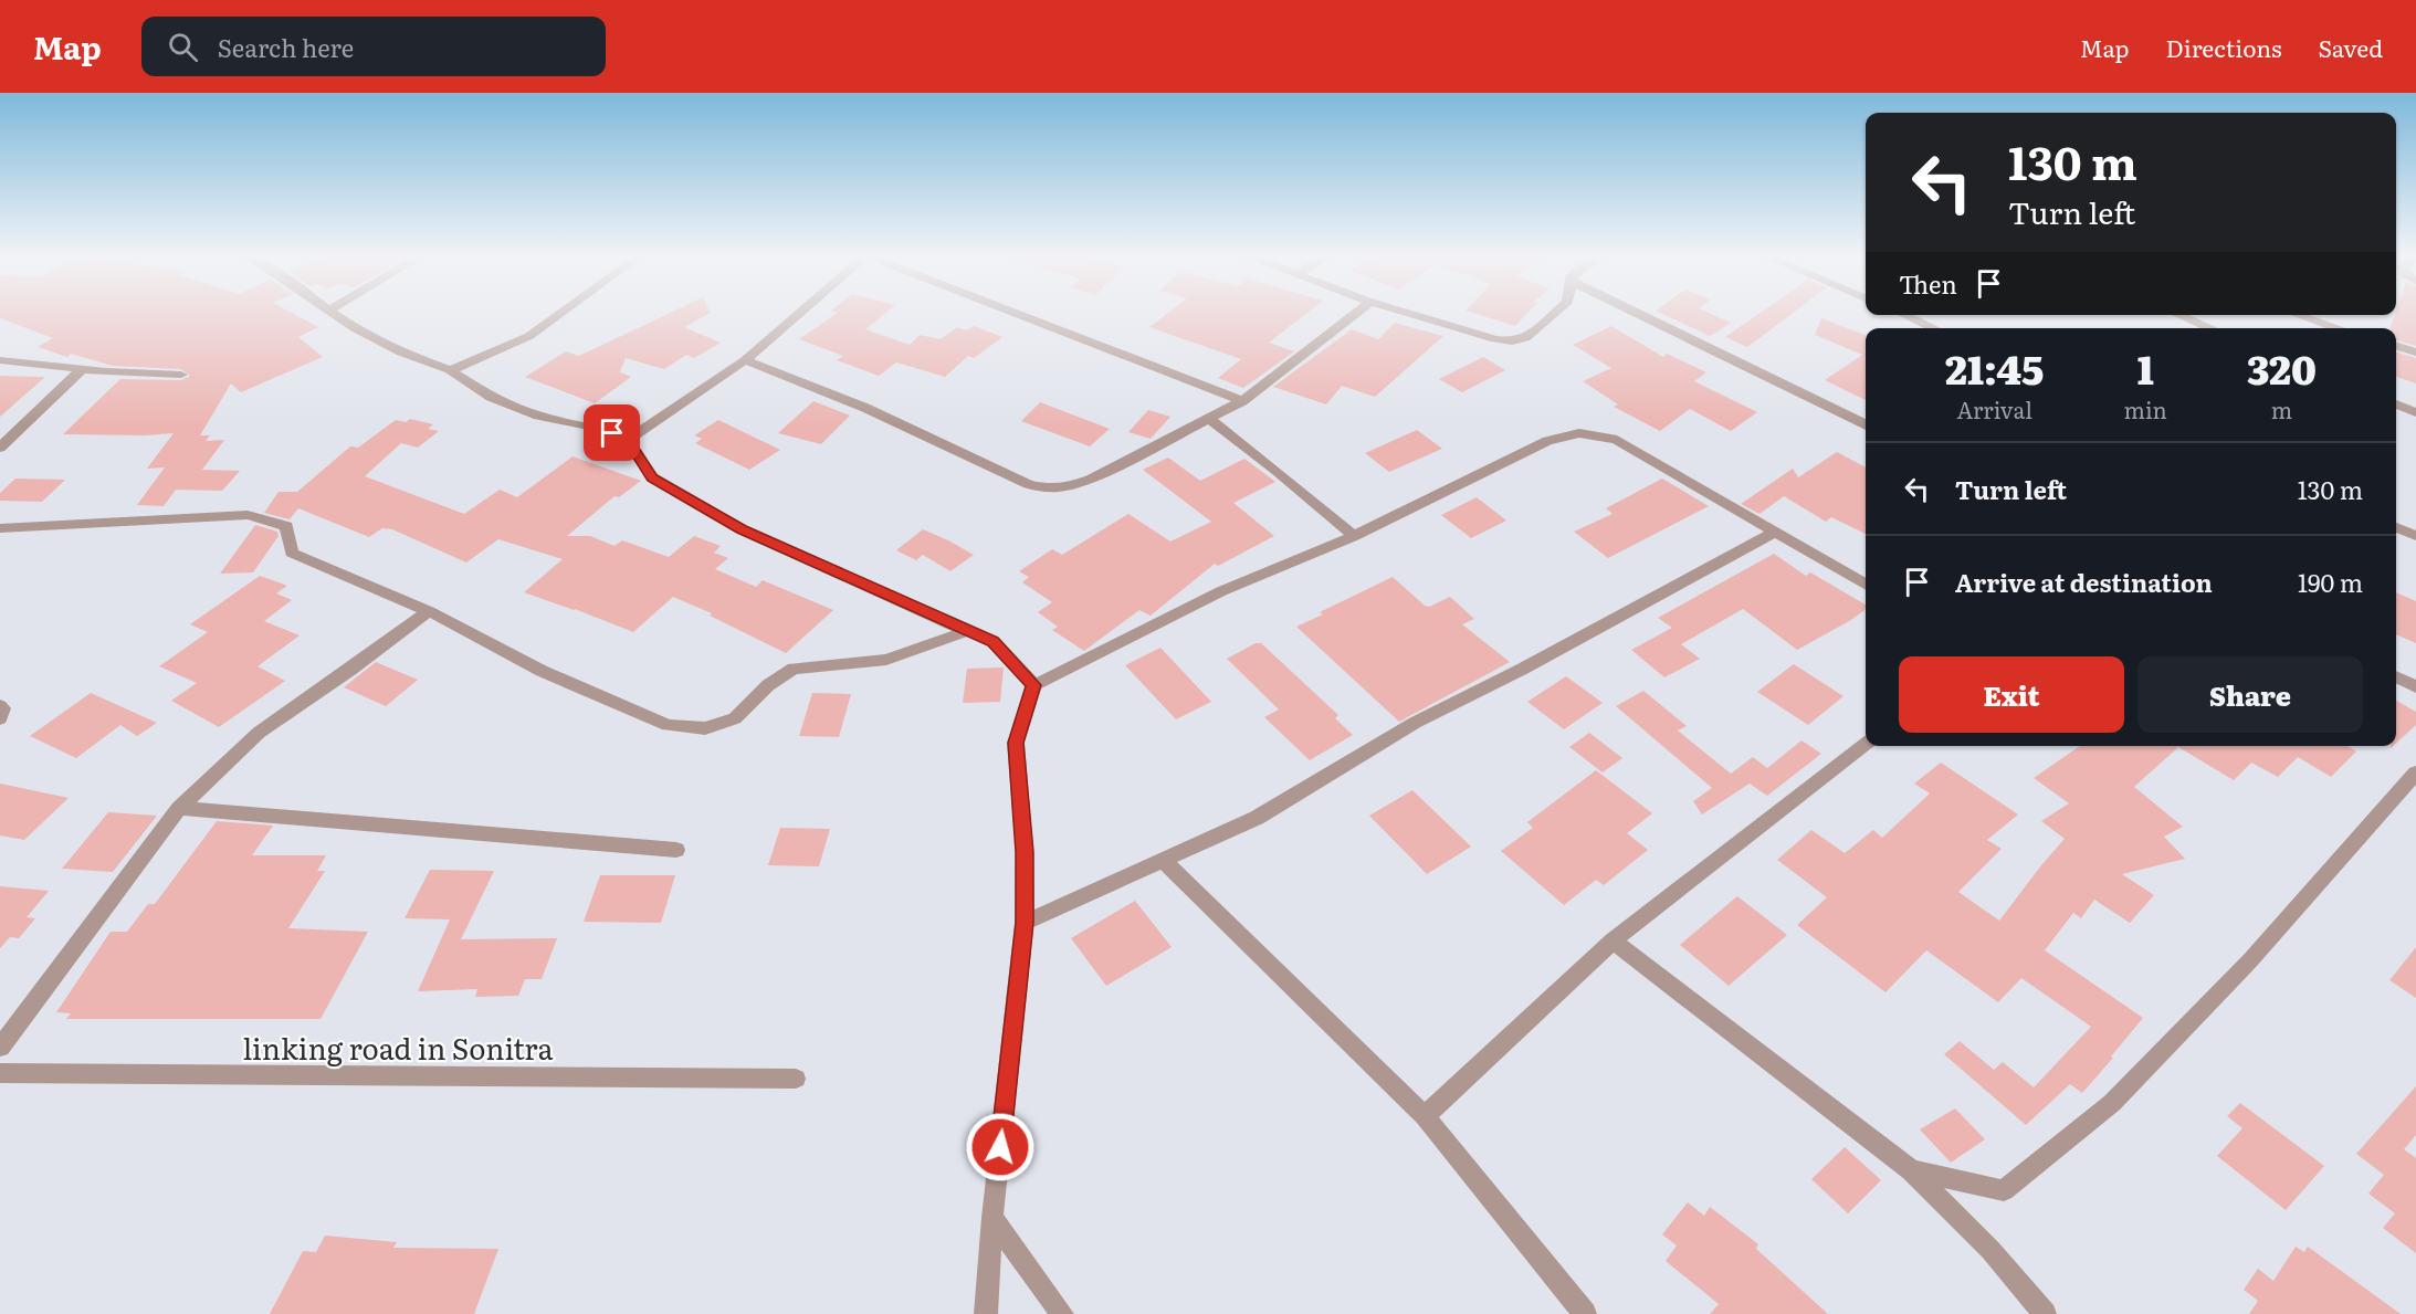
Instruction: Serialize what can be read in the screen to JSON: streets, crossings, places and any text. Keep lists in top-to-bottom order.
{
  "streets": {
    "street": ["linking road in Sonitra"]
  },
  "page": {
    "header": "Map",
    "search": "Search here",
    "nav": ["Map", "Directions", "Saved"],
    "turn": ["130 m", "Turn left"],
    "then": "Then",
    "eta": [
      "21:45",
      "Arrival",
      "1",
      "min",
      "320",
      "m"
    ],
    "list": [
      {
        "name": "Turn left",
        "value": "130 m"
      },
      {
        "name": "Arrive at destination",
        "value": "190 m"
      }
    ],
    "buttons": ["Exit", "Share"]
  }
}
